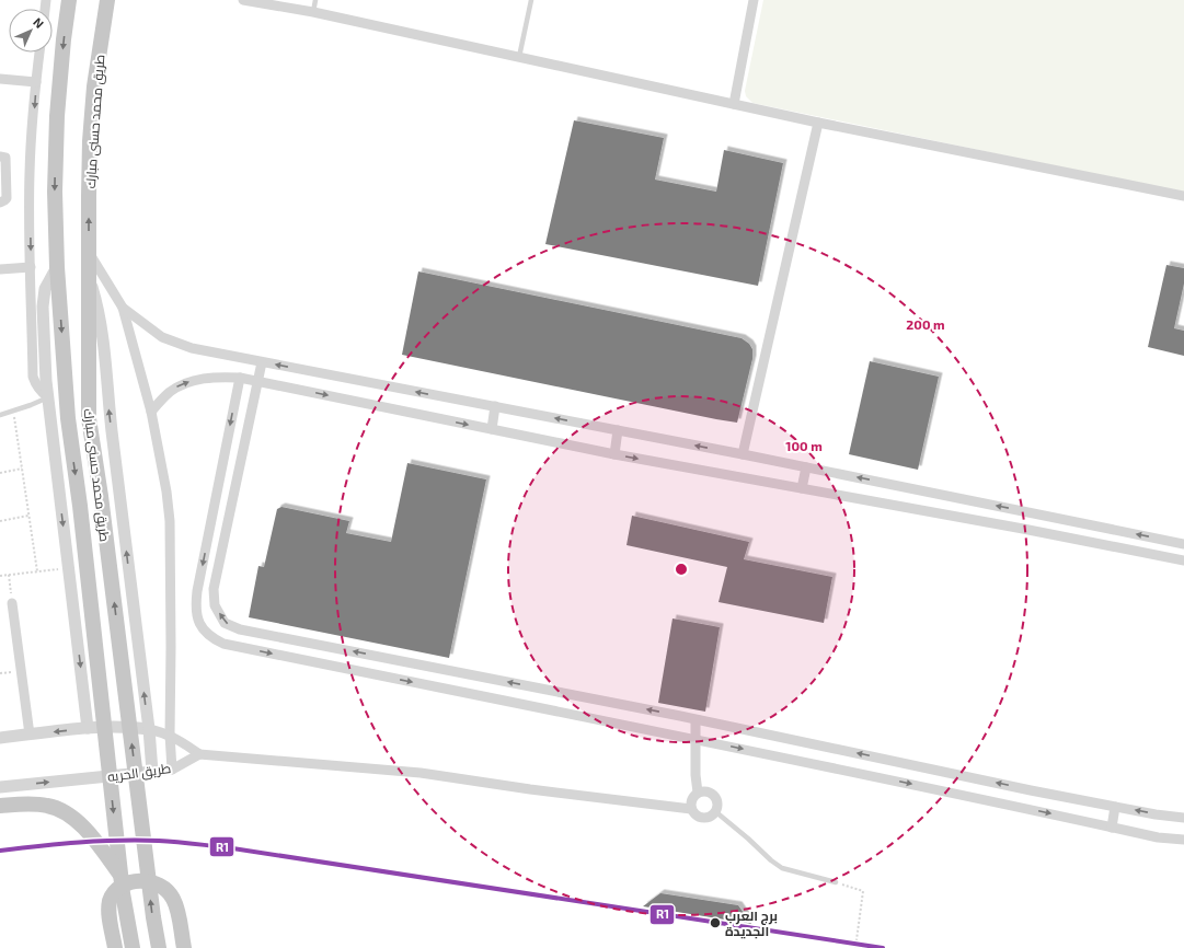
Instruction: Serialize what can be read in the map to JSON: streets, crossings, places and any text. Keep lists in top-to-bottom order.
{
  "streets": {
    "highway": ["طريق محمد حسنى مبارك"],
    "street": ["طريق الحريه"]
  },
  "places": ["برج العرب الجديدة"],
  "lines": ["transit line R1"],
  "north": "top right",
  "rings": ["200 m", "100 m"]
}
